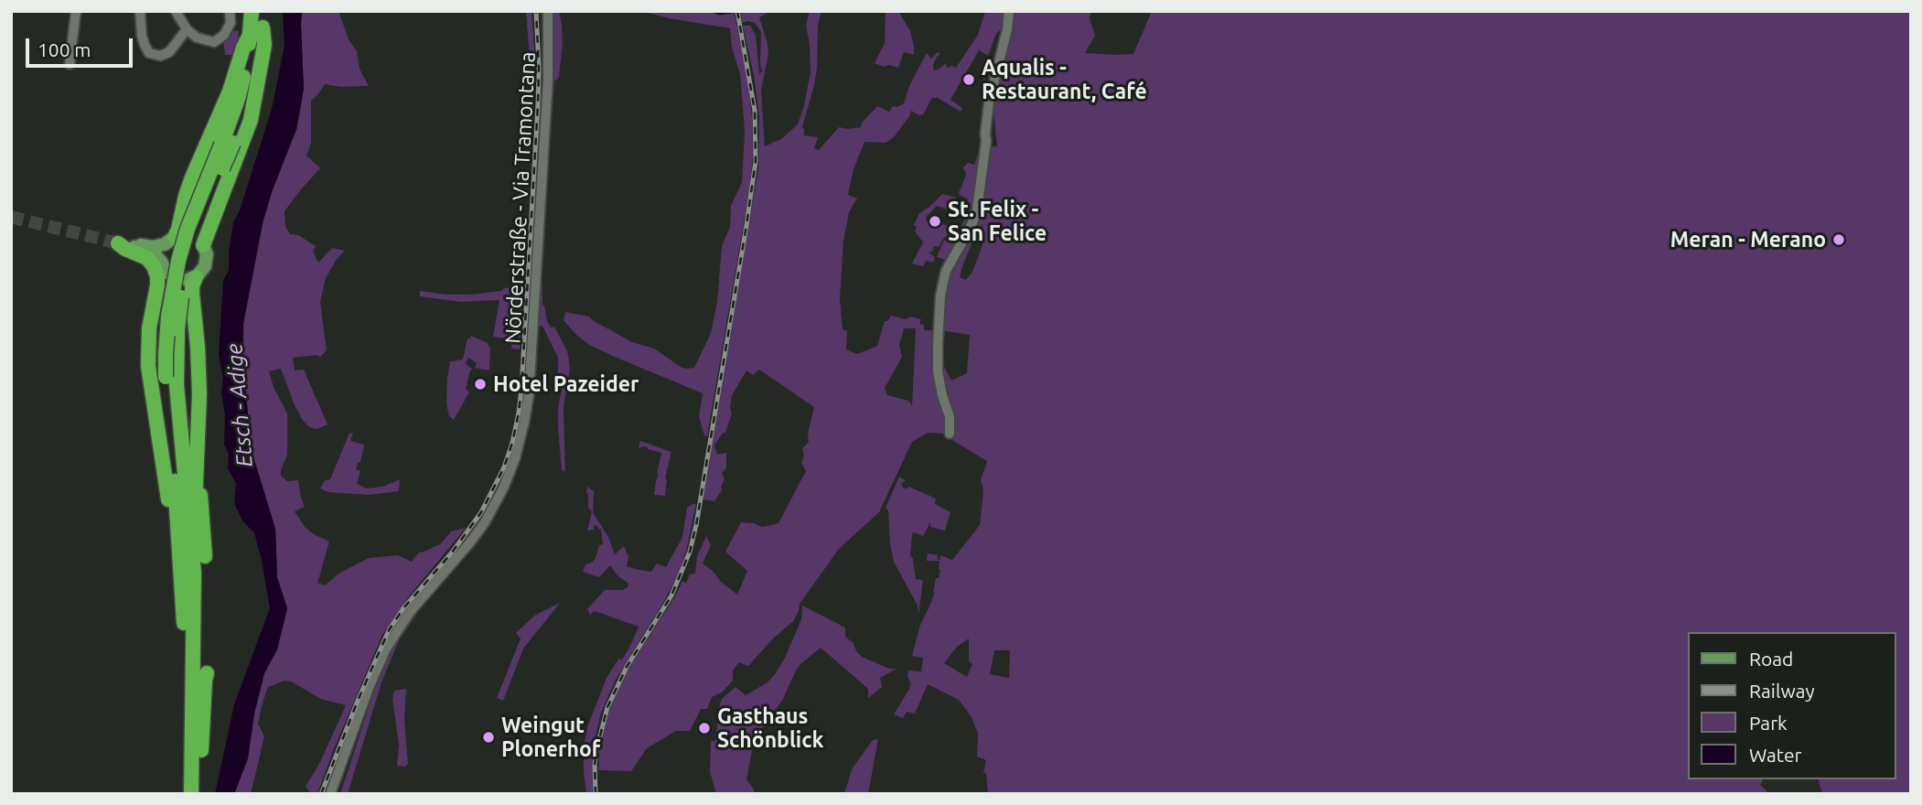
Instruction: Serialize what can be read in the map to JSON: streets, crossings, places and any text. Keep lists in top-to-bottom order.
{
  "streets": {
    "street": ["Nörderstraße - Via Tramontana"]
  },
  "water": ["Etsch - Adige"],
  "places": [
    "Aqualis - Restaurant, Café",
    "St. Felix - San Felice",
    "Meran - Merano",
    "Hotel Pazeider",
    "Gasthaus Schönblick",
    "Weingut Plonerhof"
  ],
  "legend": [
    "Road",
    "Railway",
    "Park",
    "Water"
  ],
  "scale_bar": "100 m"
}
